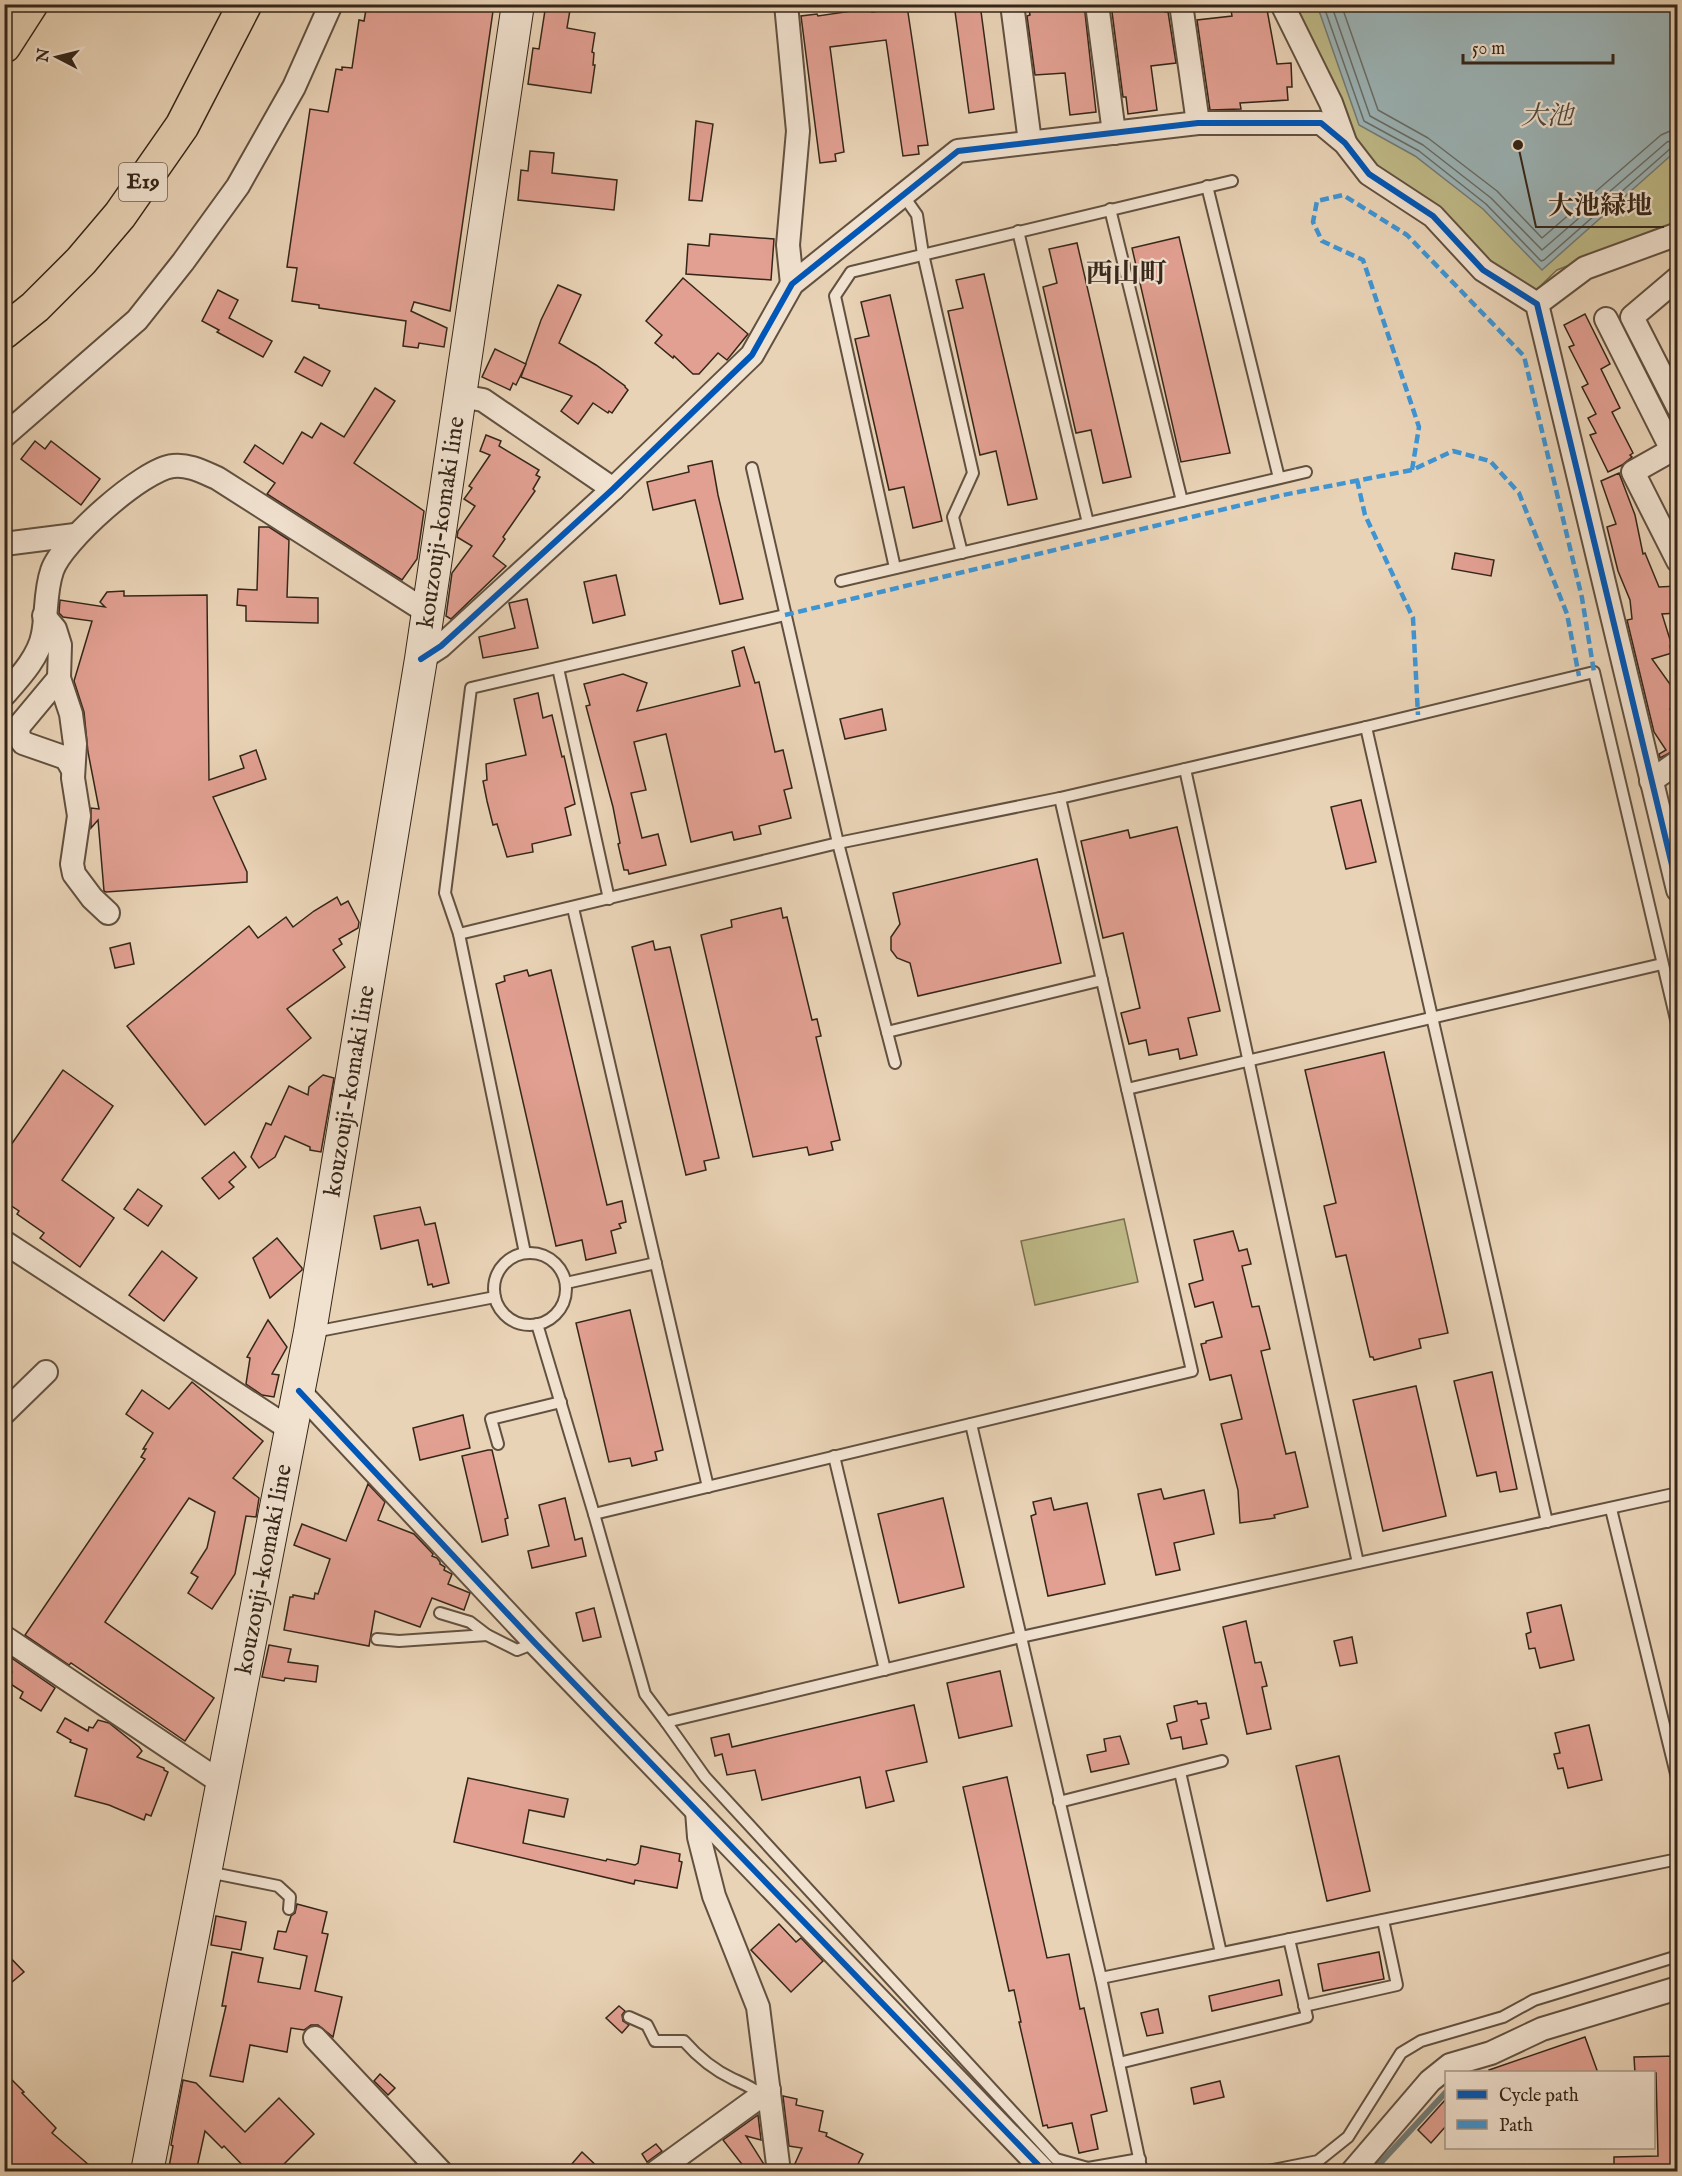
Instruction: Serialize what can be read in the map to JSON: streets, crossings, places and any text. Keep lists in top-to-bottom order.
{
  "streets": {
    "highway": ["E19"],
    "main road": ["kouzouji-komaki line"]
  },
  "districts": ["西山町"],
  "water": ["大池"],
  "places": ["大池緑地"],
  "legend": ["Cycle path", "Path"],
  "scale_bar": "50 m",
  "north": "left"
}
